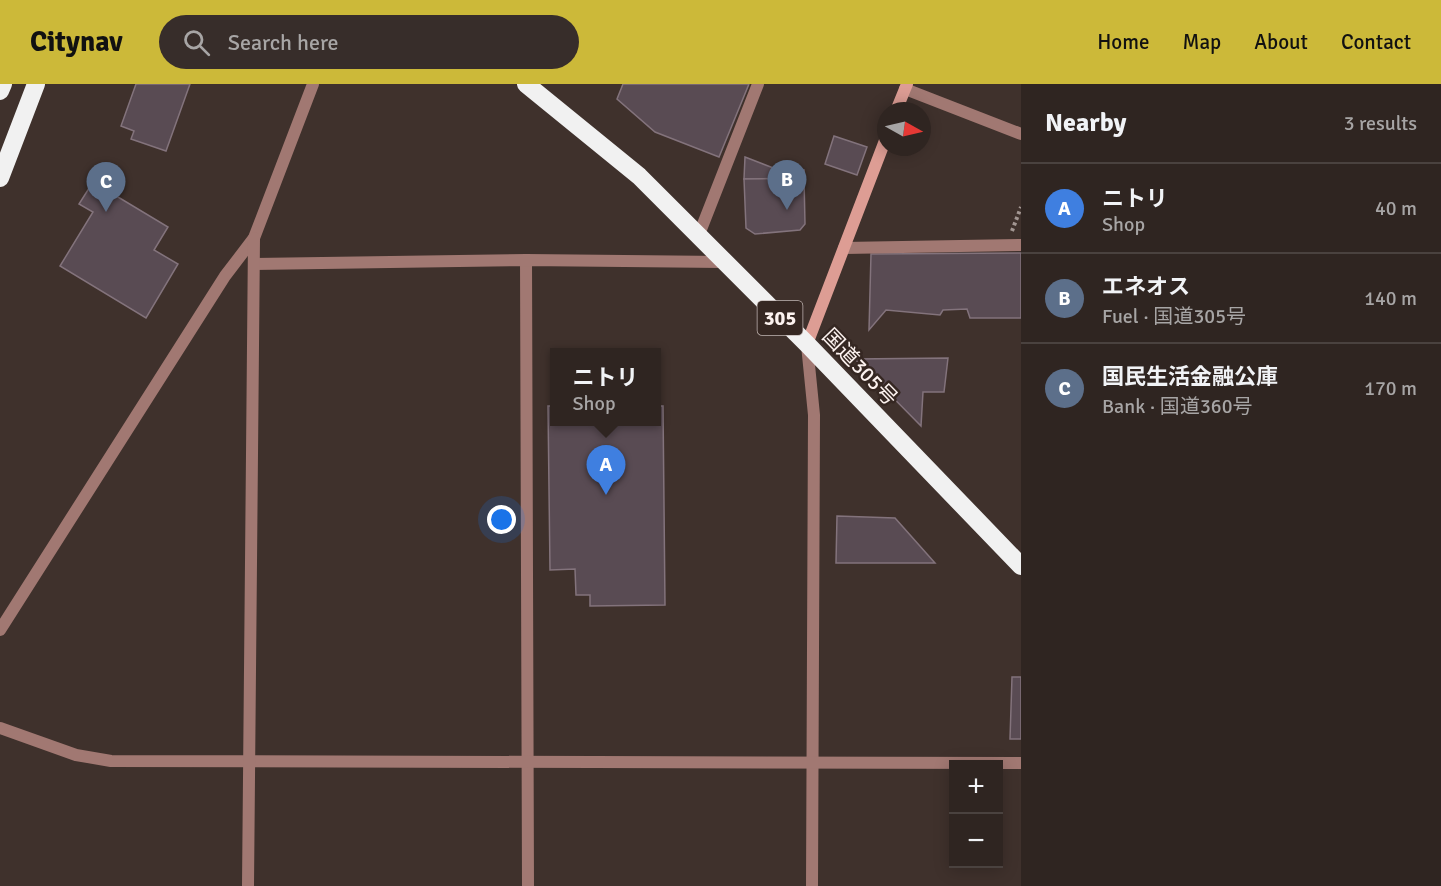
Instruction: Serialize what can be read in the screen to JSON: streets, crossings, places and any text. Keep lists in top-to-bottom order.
{
  "streets": {
    "highway": ["305", "国道305号"]
  },
  "north": "right",
  "page": {
    "header": "Citynav",
    "search": "Search here",
    "nav": [
      "Home",
      "Map",
      "About",
      "Contact"
    ],
    "heading": ["Nearby", "3 results"],
    "pins": ["B", "C", "A"],
    "list": [
      {
        "mark": "A",
        "name": "ニトリ",
        "note": "Shop",
        "value": "40 m"
      },
      {
        "mark": "B",
        "name": "エネオス",
        "note": "Fuel · 国道305号",
        "value": "140 m"
      },
      {
        "mark": "C",
        "name": "国民生活金融公庫",
        "note": "Bank · 国道360号",
        "value": "170 m"
      }
    ],
    "popup": ["ニトリ", "Shop"],
    "map_buttons": ["+", "−"]
  }
}
